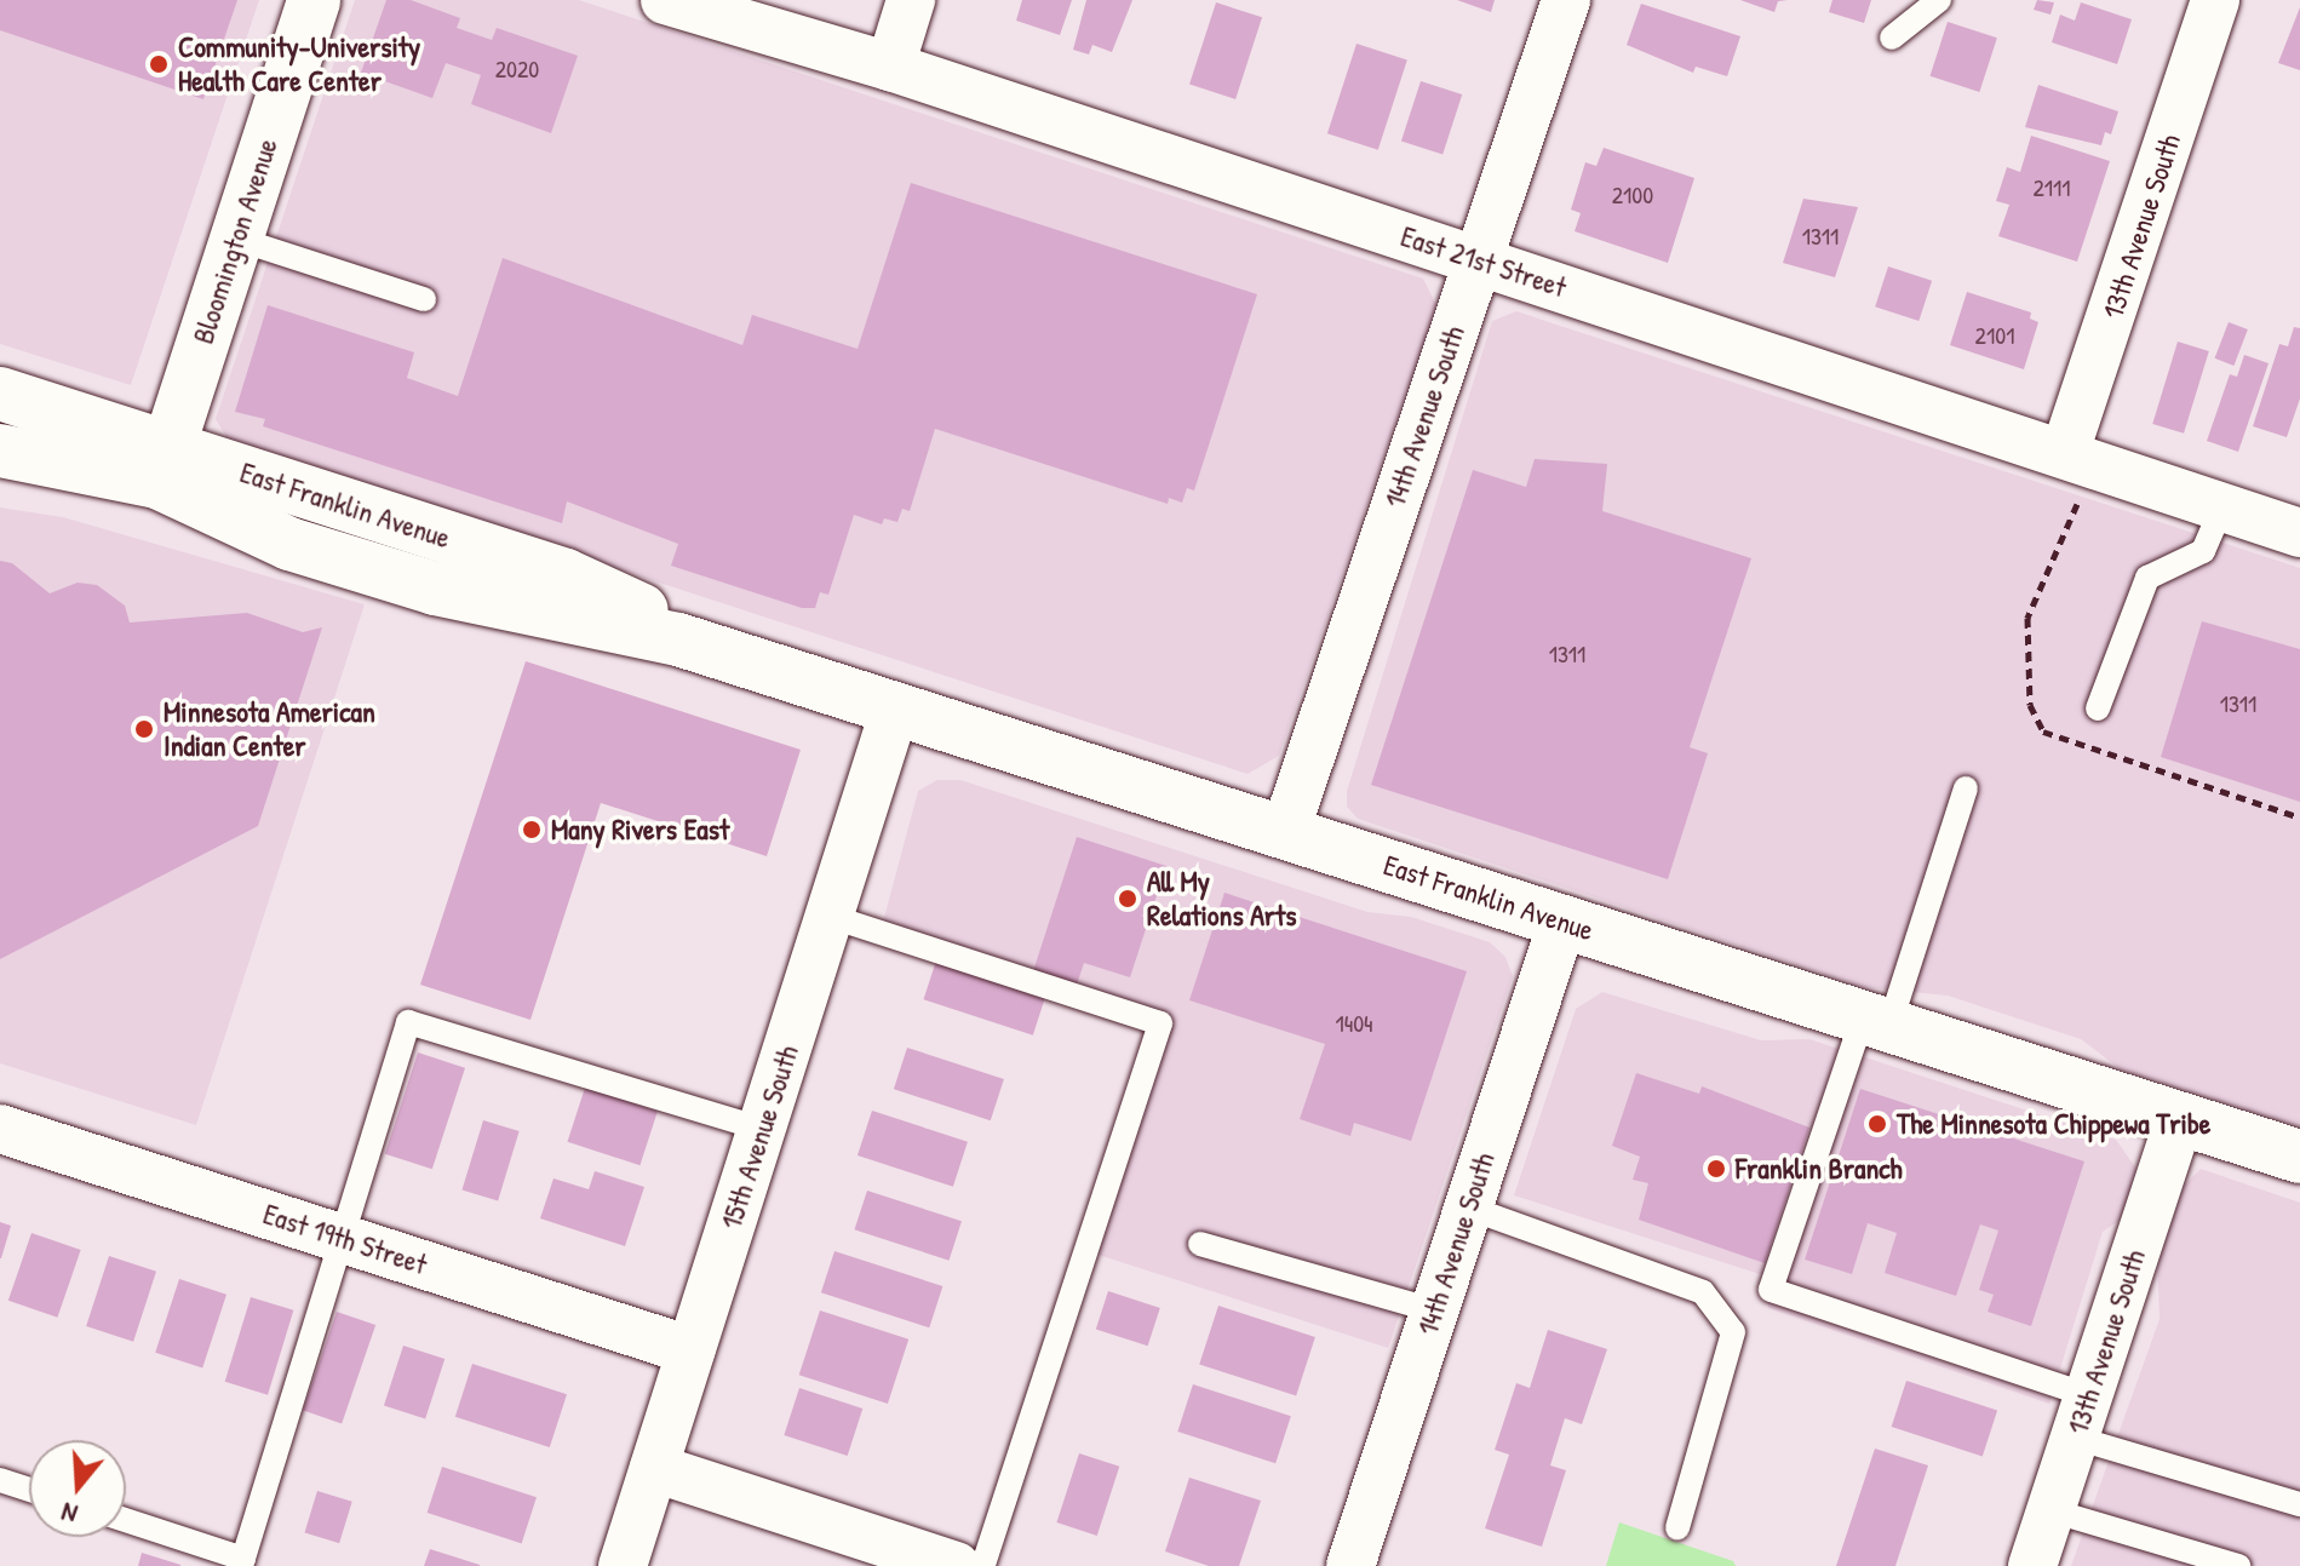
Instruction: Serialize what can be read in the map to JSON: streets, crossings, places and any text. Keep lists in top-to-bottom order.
{
  "streets": {
    "main road": ["Bloomington Avenue", "East Franklin Avenue"],
    "street": [
      "13th Avenue South",
      "East 21st Street",
      "14th Avenue South",
      "15th Avenue South",
      "East 19th Street"
    ]
  },
  "crossings": [
    ["13th Avenue South", "East 21st Street"],
    ["13th Avenue South", "East Franklin Avenue"],
    ["Bloomington Avenue", "East Franklin Avenue"],
    ["East 21st Street", "14th Avenue South"],
    ["14th Avenue South", "East Franklin Avenue"],
    ["East Franklin Avenue", "15th Avenue South"],
    ["15th Avenue South", "East 19th Street"]
  ],
  "places": [
    "Community-University Health Care Center",
    "Minnesota American Indian Center",
    "Many Rivers East",
    "All My Relations Arts",
    "The Minnesota Chippewa Tribe",
    "Franklin Branch"
  ],
  "house_numbers": [
    "2020",
    "2111",
    "2100",
    "1311",
    "2101",
    "1311",
    "1311",
    "1404"
  ],
  "north": "bottom"
}
